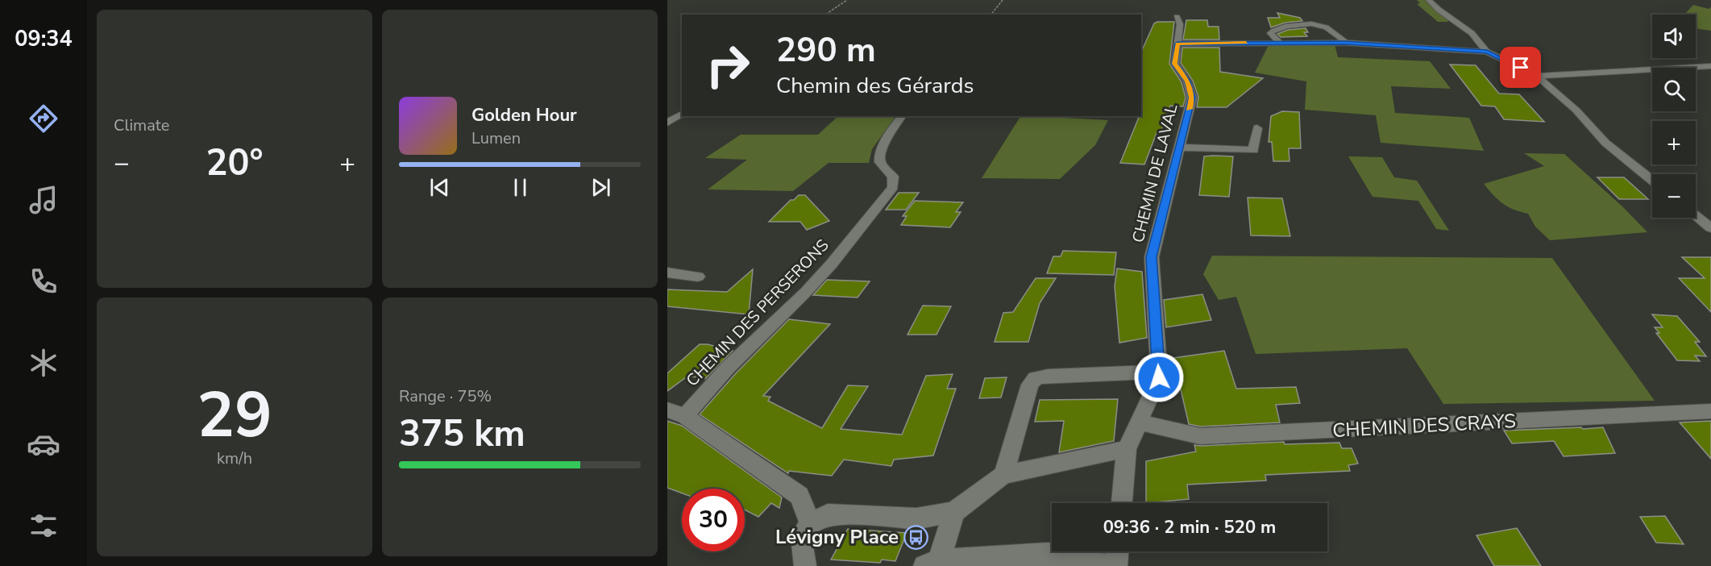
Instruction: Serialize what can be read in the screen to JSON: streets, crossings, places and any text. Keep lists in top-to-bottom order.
{
  "streets": {
    "street": ["CHEMIN DE LAVAL", "CHEMIN DES PERSERONS", "CHEMIN DES CRAYS"]
  },
  "places": {
    "bus stop": ["Lévigny Place"]
  },
  "page": {
    "tabs": "09:34",
    "tile": [
      "Climate",
      ["29", "km/h"],
      ["Range · 75%", "375 km"]
    ],
    "map_buttons": ["+", "−"],
    "turn": ["290 m", "Chemin des Gérards"],
    "song": ["Golden Hour", "Lumen"],
    "heat": ["−", "20°", "+"],
    "limit": "30",
    "trip": "09:36 · 2 min · 520 m"
  }
}
